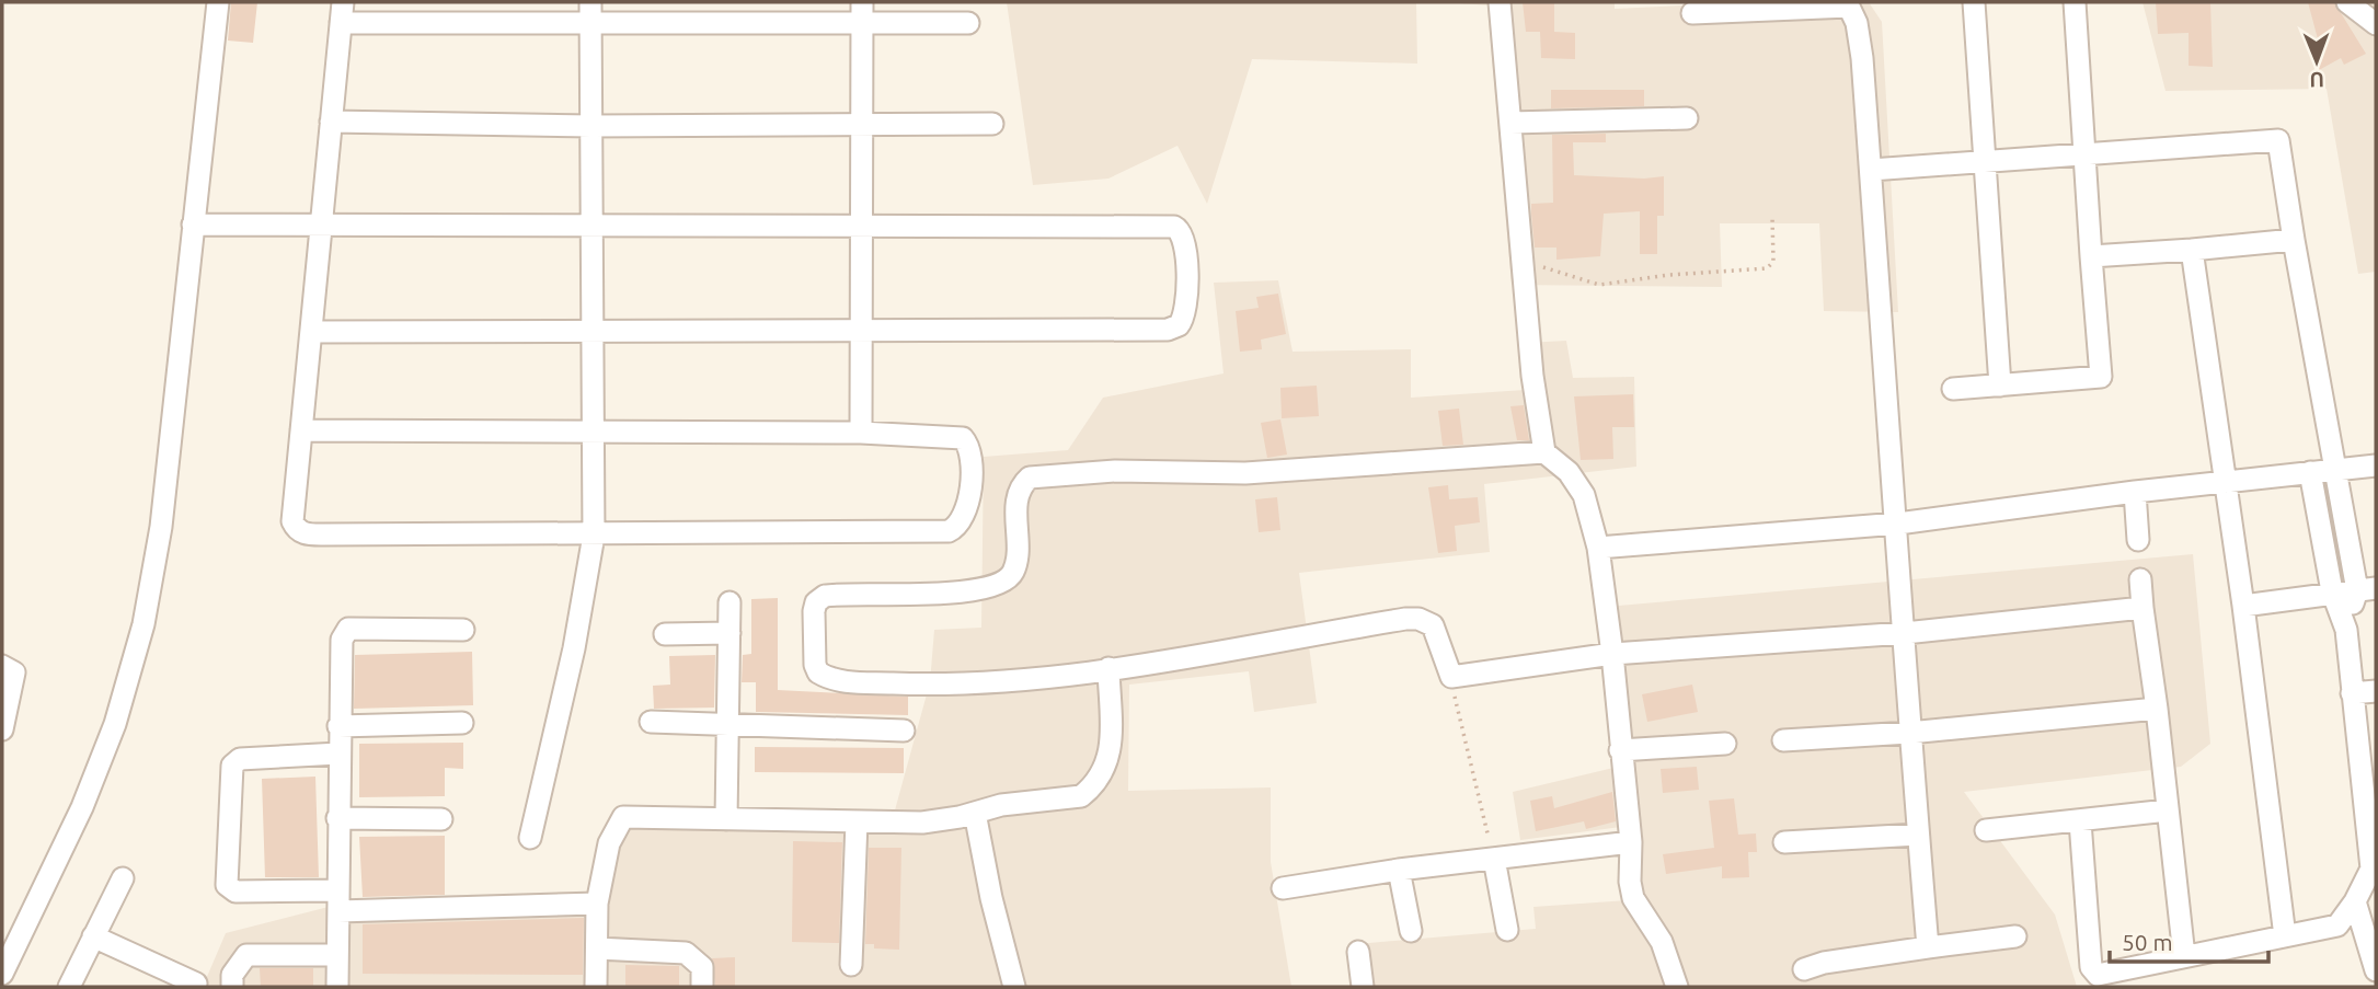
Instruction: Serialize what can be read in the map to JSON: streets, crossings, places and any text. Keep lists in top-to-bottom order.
{
  "scale_bar": "50 m",
  "north": "bottom"
}
